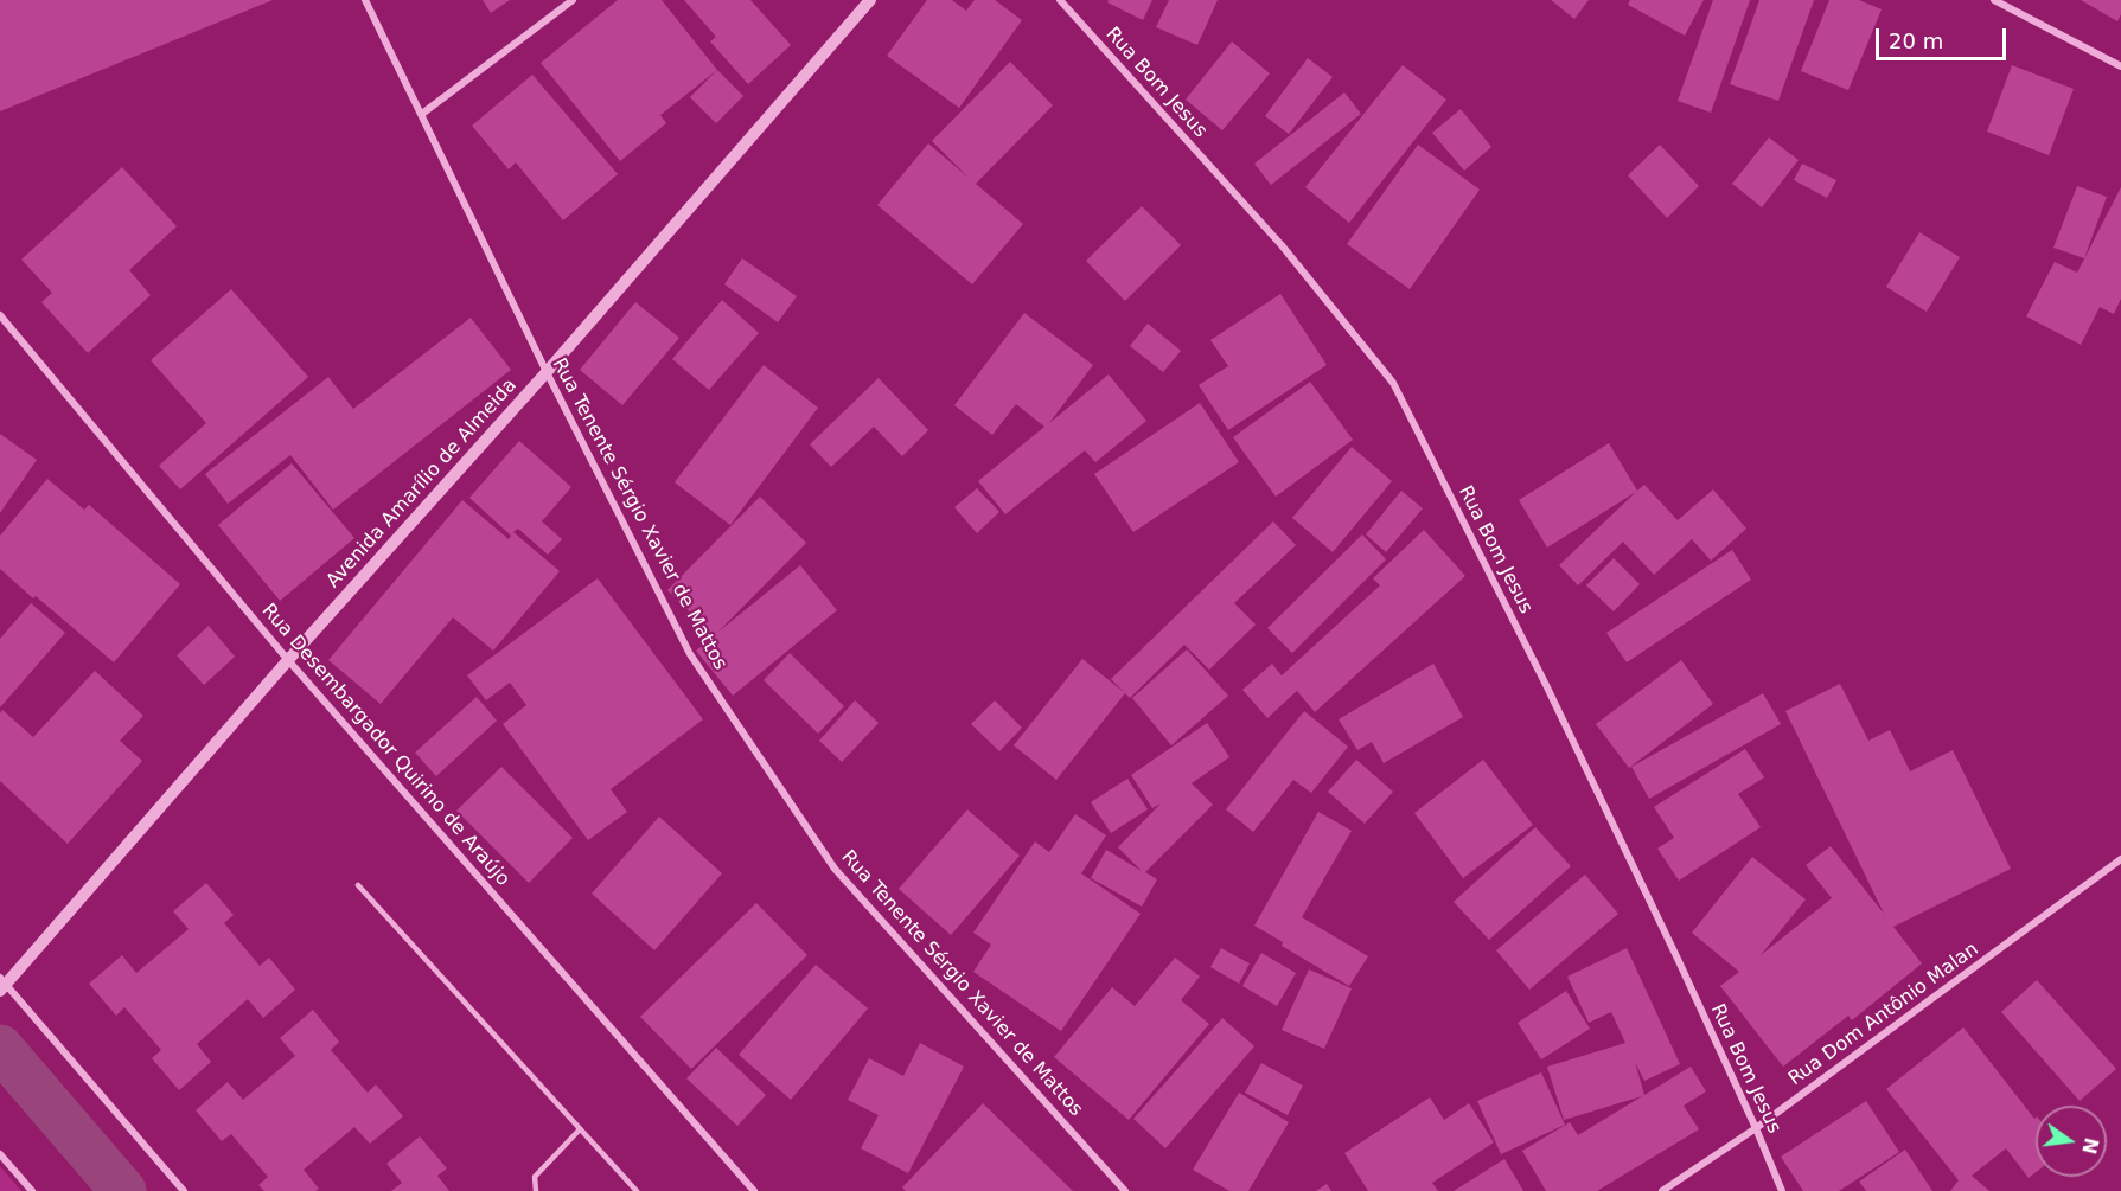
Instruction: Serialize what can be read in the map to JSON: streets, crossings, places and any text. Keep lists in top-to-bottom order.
{
  "streets": {
    "street": [
      "Rua Bom Jesus",
      "Avenida Amarílio de Almeida",
      "Rua Tenente Sérgio Xavier de Mattos",
      "Rua Desembargador Quirino de Araújo",
      "Rua Dom Antônio Malan"
    ]
  },
  "crossings": [
    ["Rua Bom Jesus", "Rua Dom Antônio Malan"],
    ["Avenida Amarílio de Almeida", "Rua Tenente Sérgio Xavier de Mattos"],
    ["Avenida Amarílio de Almeida", "Rua Desembargador Quirino de Araújo"]
  ],
  "scale_bar": "20 m",
  "north": "right"
}
